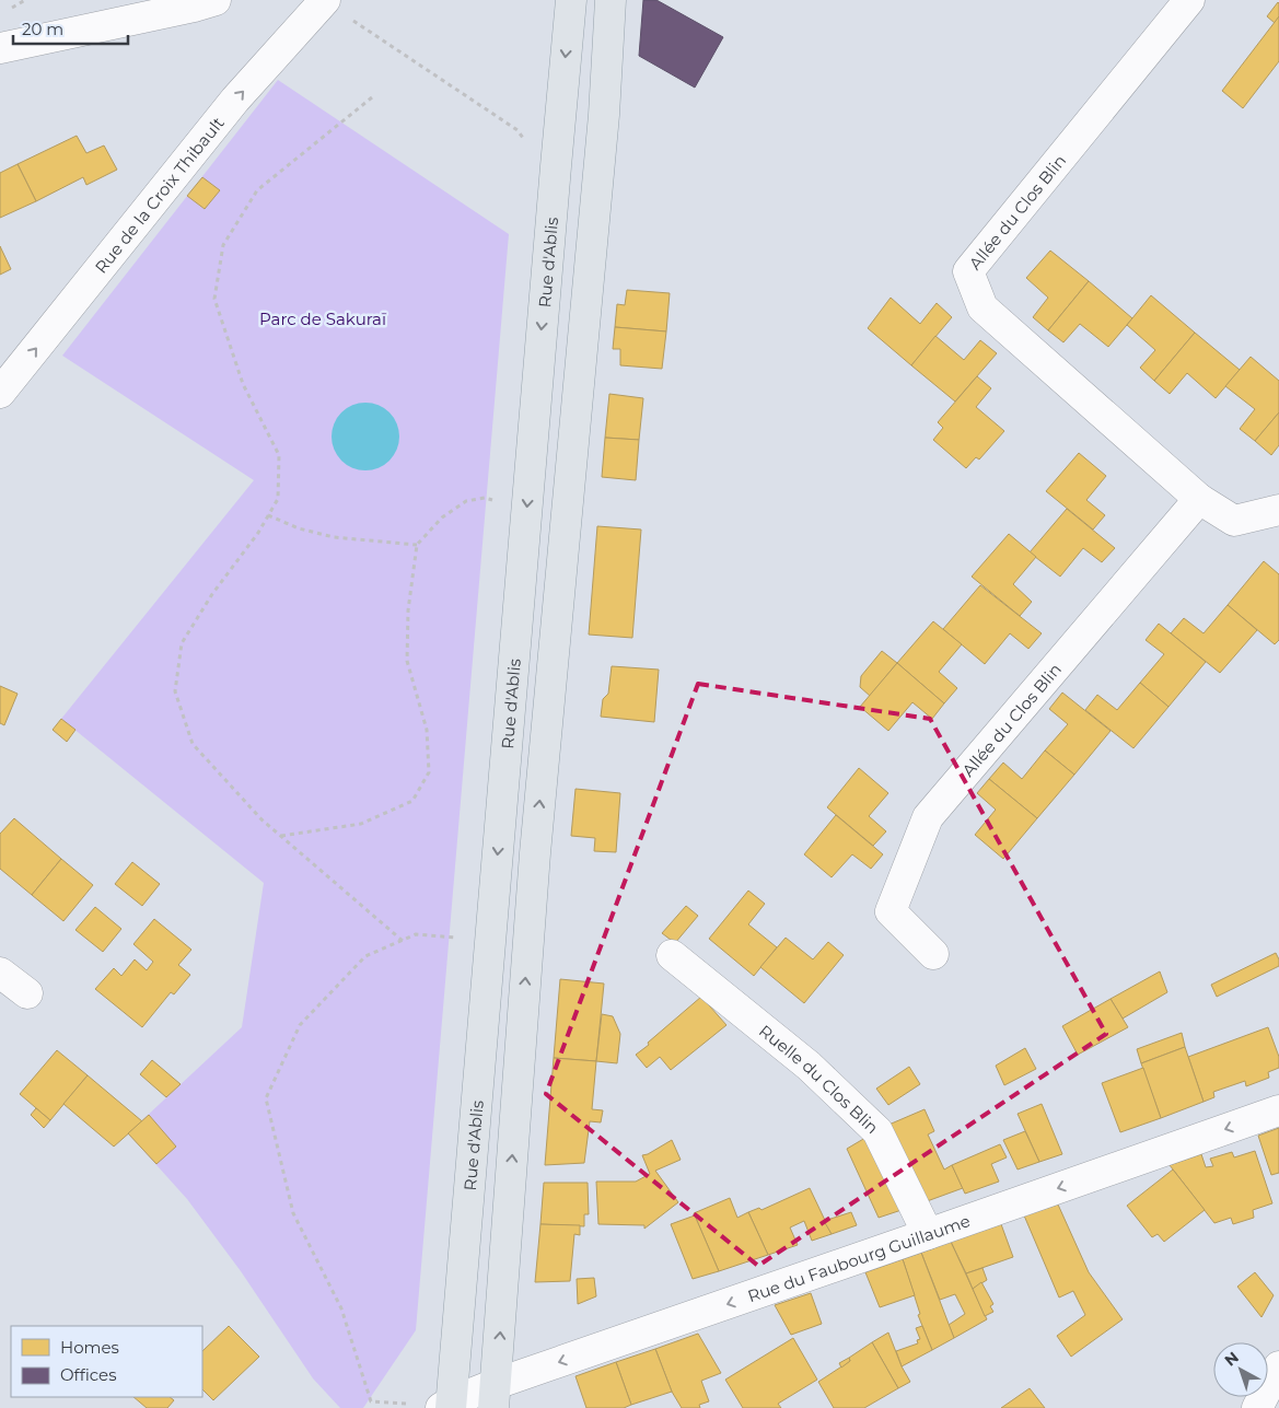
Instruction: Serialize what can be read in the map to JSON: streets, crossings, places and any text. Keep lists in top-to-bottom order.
{
  "streets": {
    "main road": ["Rue d'Ablis"],
    "street": [
      "Rue de la Croix Thibault",
      "Allée du Clos Blin",
      "Ruelle du Clos Blin",
      "Rue du Faubourg Guillaume"
    ]
  },
  "crossings": [
    ["Rue d'Ablis", "Rue du Faubourg Guillaume"],
    ["Ruelle du Clos Blin", "Rue du Faubourg Guillaume"]
  ],
  "one_way": ["Rue de la Croix Thibault", "Rue du Faubourg Guillaume"],
  "parks": ["Parc de Sakuraï"],
  "legend": ["Homes", "Offices"],
  "scale_bar": "20 m",
  "north": "top left"
}
